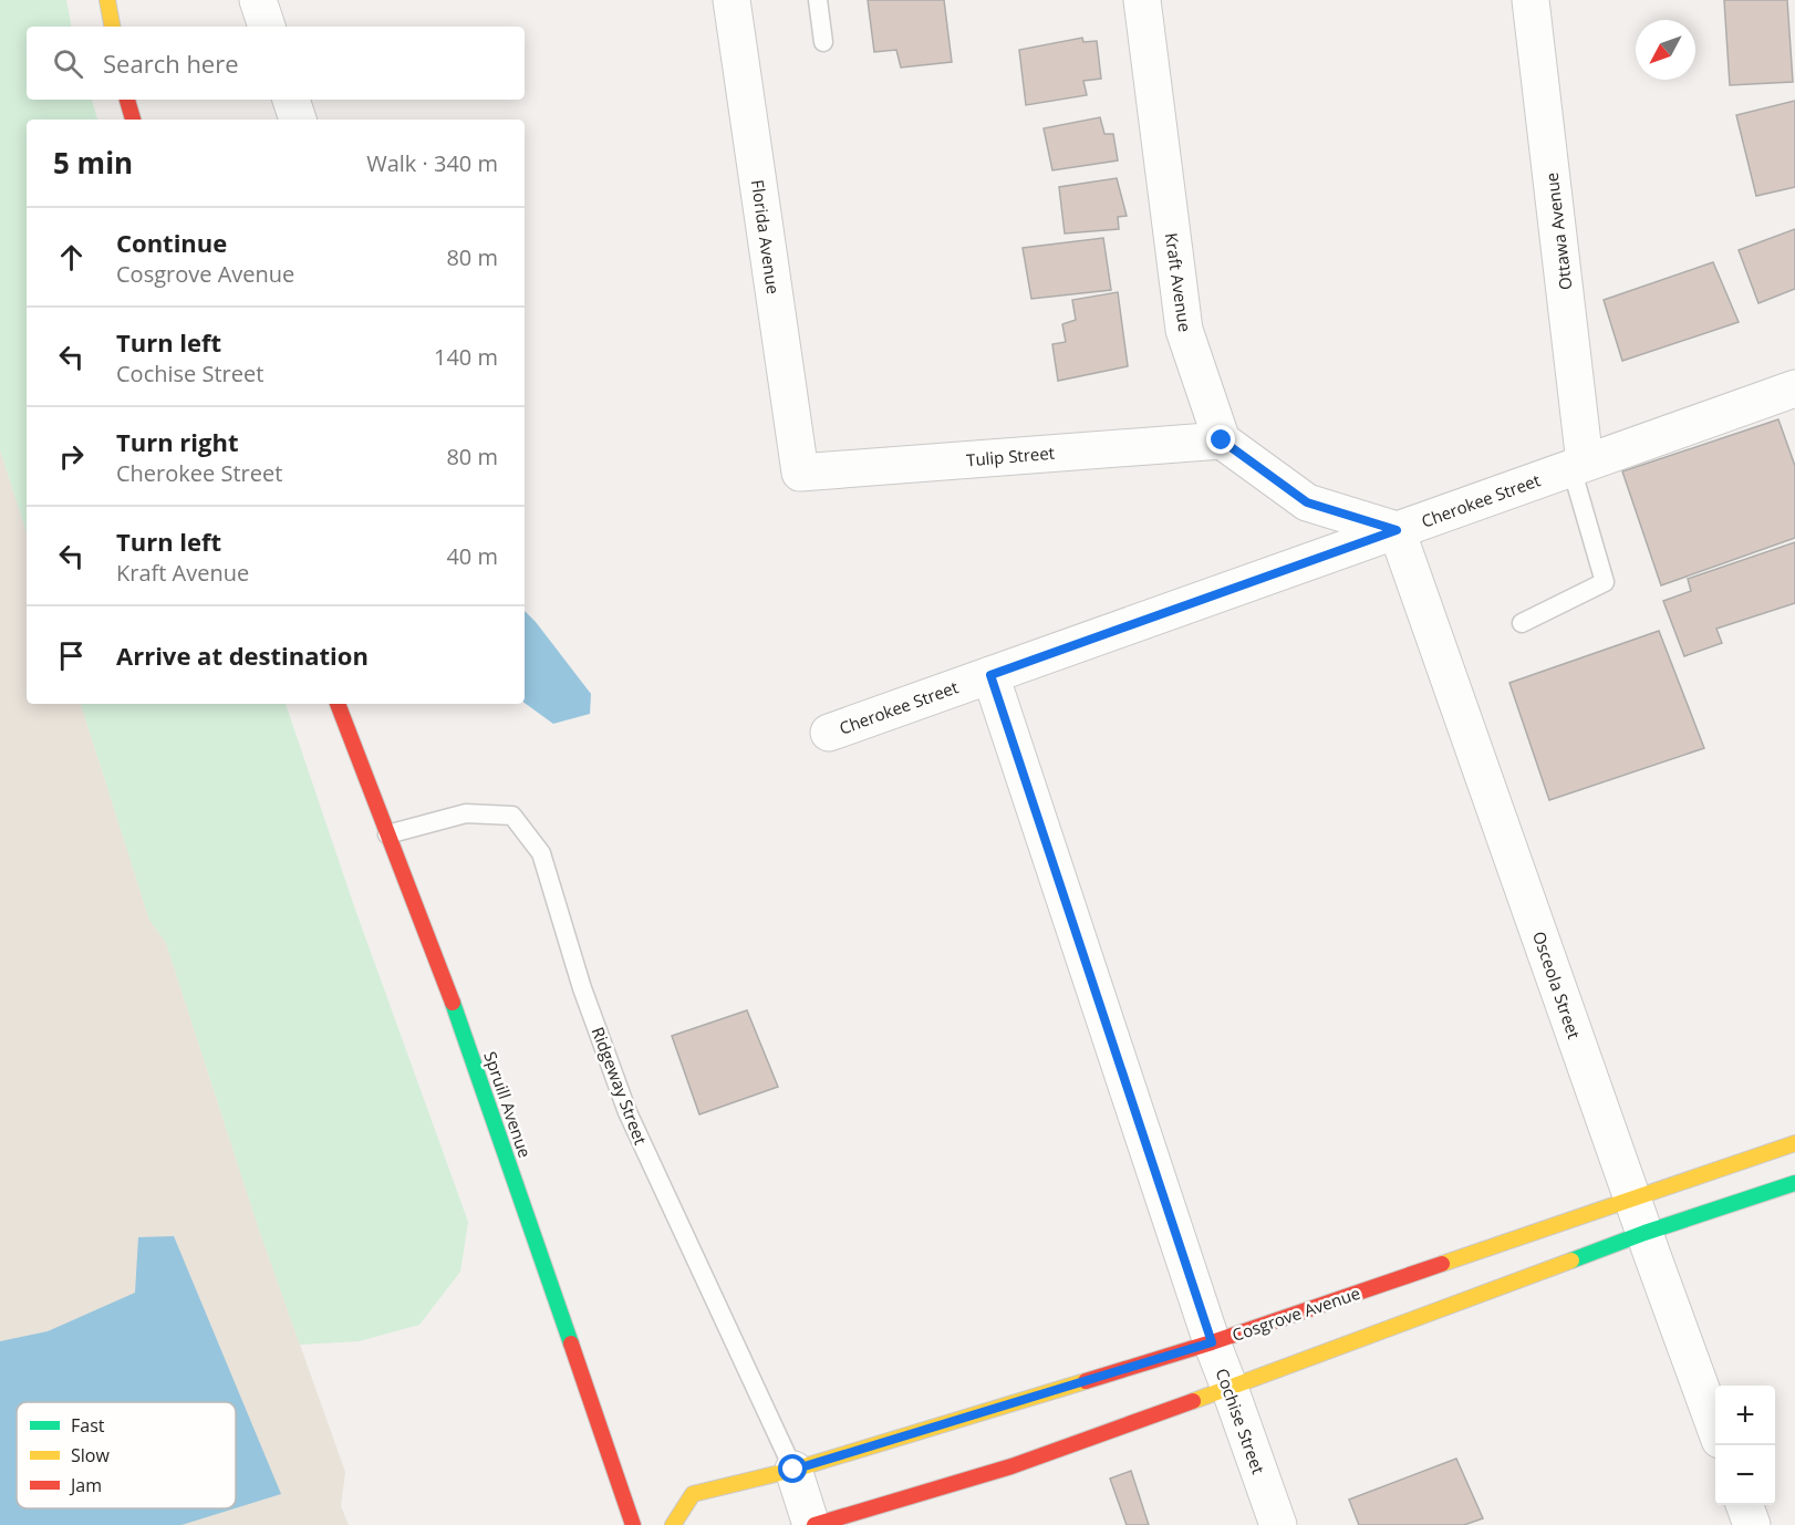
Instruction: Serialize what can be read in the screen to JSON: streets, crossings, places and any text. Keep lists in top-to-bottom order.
{
  "streets": {
    "street": [
      "Ottawa Avenue",
      "Florida Avenue",
      "Kraft Avenue",
      "Tulip Street",
      "Cherokee Street",
      "Osceola Street",
      "Spruill Avenue",
      "Cosgrove Avenue",
      "Cochise Street"
    ],
    "lane": ["Ridgeway Street"]
  },
  "crossings": [
    ["Ottawa Avenue", "Cherokee Street"],
    ["Florida Avenue", "Tulip Street"],
    ["Kraft Avenue", "Tulip Street"],
    ["Cherokee Street", "Osceola Street"],
    ["Cherokee Street", "Cochise Street"],
    ["Osceola Street", "Cosgrove Avenue"],
    ["Ridgeway Street", "Spruill Avenue"],
    ["Ridgeway Street", "Cosgrove Avenue"],
    ["Cosgrove Avenue", "Cochise Street"]
  ],
  "legend": ["Fast", "Slow", "Jam"],
  "north": "bottom left",
  "page": {
    "search": "Search here",
    "heading": ["5 min", "Walk · 340 m"],
    "list": [
      ["Continue", "Cosgrove Avenue", "80 m"],
      ["Turn left", "Cochise Street", "140 m"],
      ["Turn right", "Cherokee Street", "80 m"],
      ["Turn left", "Kraft Avenue", "40 m"],
      "Arrive at destination"
    ],
    "map_buttons": ["+", "−"]
  }
}
